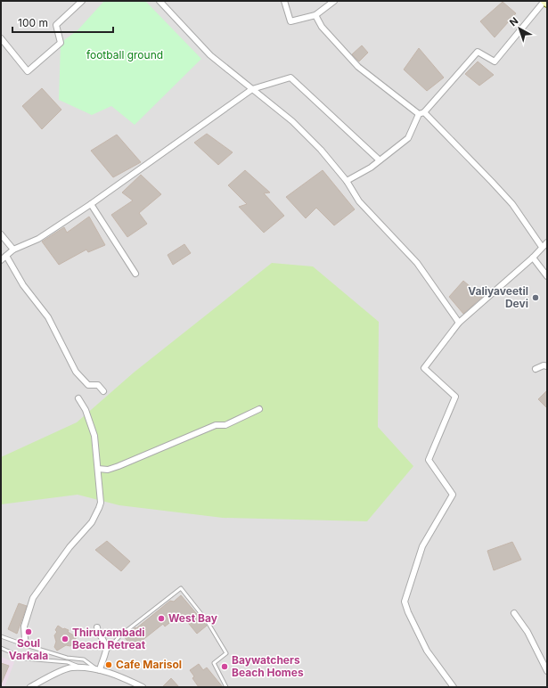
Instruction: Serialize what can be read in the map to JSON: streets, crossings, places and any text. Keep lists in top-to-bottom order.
{
  "parks": ["football ground"],
  "places": [
    "Valiyaveetil Devi",
    "West Bay",
    "Soul Varkala",
    "Thiruvambadi Beach Retreat",
    "Cafe Marisol",
    "Baywatchers Beach Homes"
  ],
  "scale_bar": "100 m",
  "north": "top left"
}
